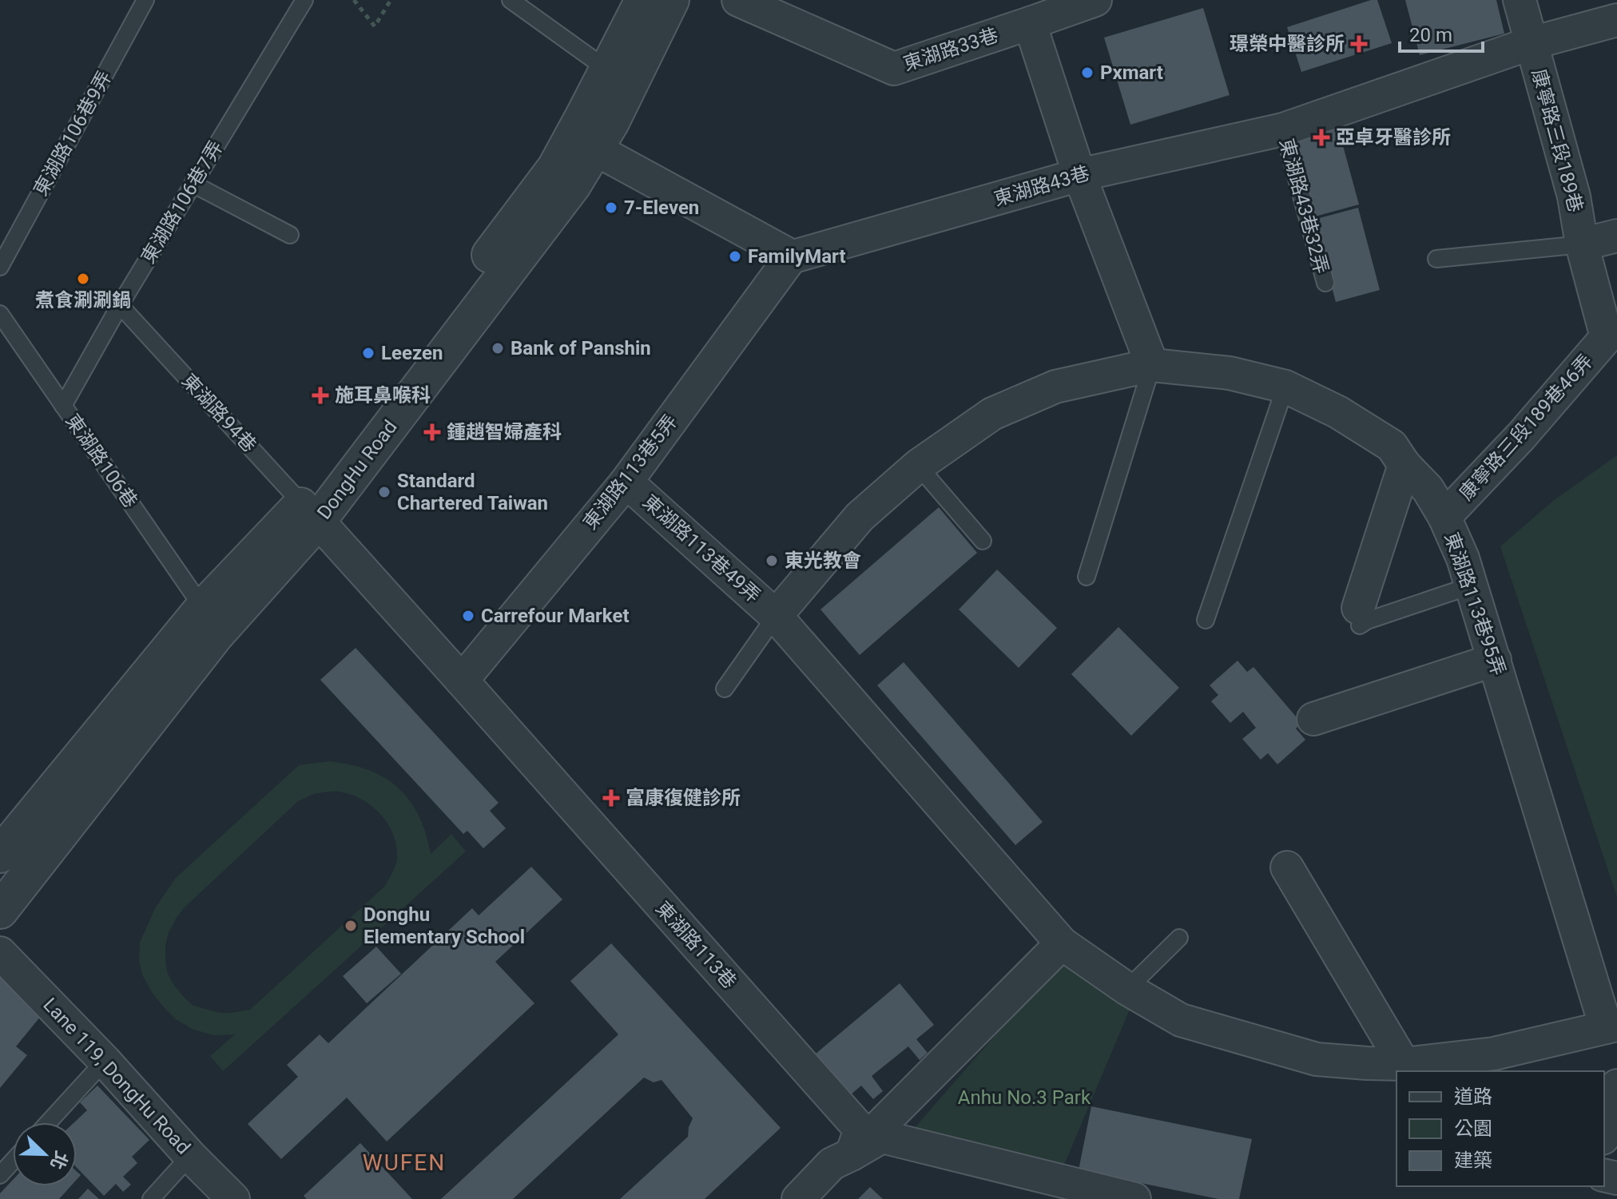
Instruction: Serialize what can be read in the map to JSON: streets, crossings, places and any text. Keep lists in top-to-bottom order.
{
  "streets": {
    "street": [
      "東湖路33巷",
      "康寧路三段189巷",
      "東湖路43巷",
      "康寧路三段189巷46弄",
      "DongHu Road",
      "東湖路113巷5弄",
      "東湖路113巷49弄",
      "東湖路113巷95弄",
      "東湖路113巷",
      "Lane 119, DongHu Road"
    ],
    "lane": [
      "東湖路106巷9弄",
      "東湖路106巷7弄",
      "東湖路43巷32弄",
      "東湖路94巷",
      "東湖路106巷"
    ]
  },
  "crossings": [
    ["康寧路三段189巷", "東湖路43巷"],
    ["康寧路三段189巷", "康寧路三段189巷46弄"],
    ["東湖路43巷", "東湖路43巷32弄"],
    ["東湖路43巷", "東湖路113巷5弄"],
    ["東湖路106巷7弄", "東湖路94巷"],
    ["東湖路106巷7弄", "東湖路106巷"],
    ["東湖路94巷", "DongHu Road"],
    ["東湖路94巷", "東湖路113巷"],
    ["康寧路三段189巷46弄", "東湖路113巷95弄"],
    ["東湖路106巷", "DongHu Road"],
    ["DongHu Road", "東湖路113巷"],
    ["東湖路113巷5弄", "東湖路113巷49弄"],
    ["東湖路113巷5弄", "東湖路113巷"],
    ["東湖路113巷49弄", "東湖路113巷95弄"]
  ],
  "districts": ["WUFEN"],
  "parks": ["Anhu No.3 Park"],
  "places": {
    "health": [
      "璟榮中醫診所",
      "亞卓牙醫診所",
      "施耳鼻喉科",
      "鍾趙智婦產科",
      "富康復健診所"
    ],
    "other": [
      "Pxmart",
      "7-Eleven",
      "FamilyMart",
      "煮食涮涮鍋",
      "Bank of Panshin",
      "Leezen",
      "Standard Chartered Taiwan",
      "東光教會",
      "Carrefour Market",
      "Donghu Elementary School"
    ]
  },
  "legend": ["道路", "公園", "建築"],
  "scale_bar": "20 m",
  "north": "bottom right"
}
